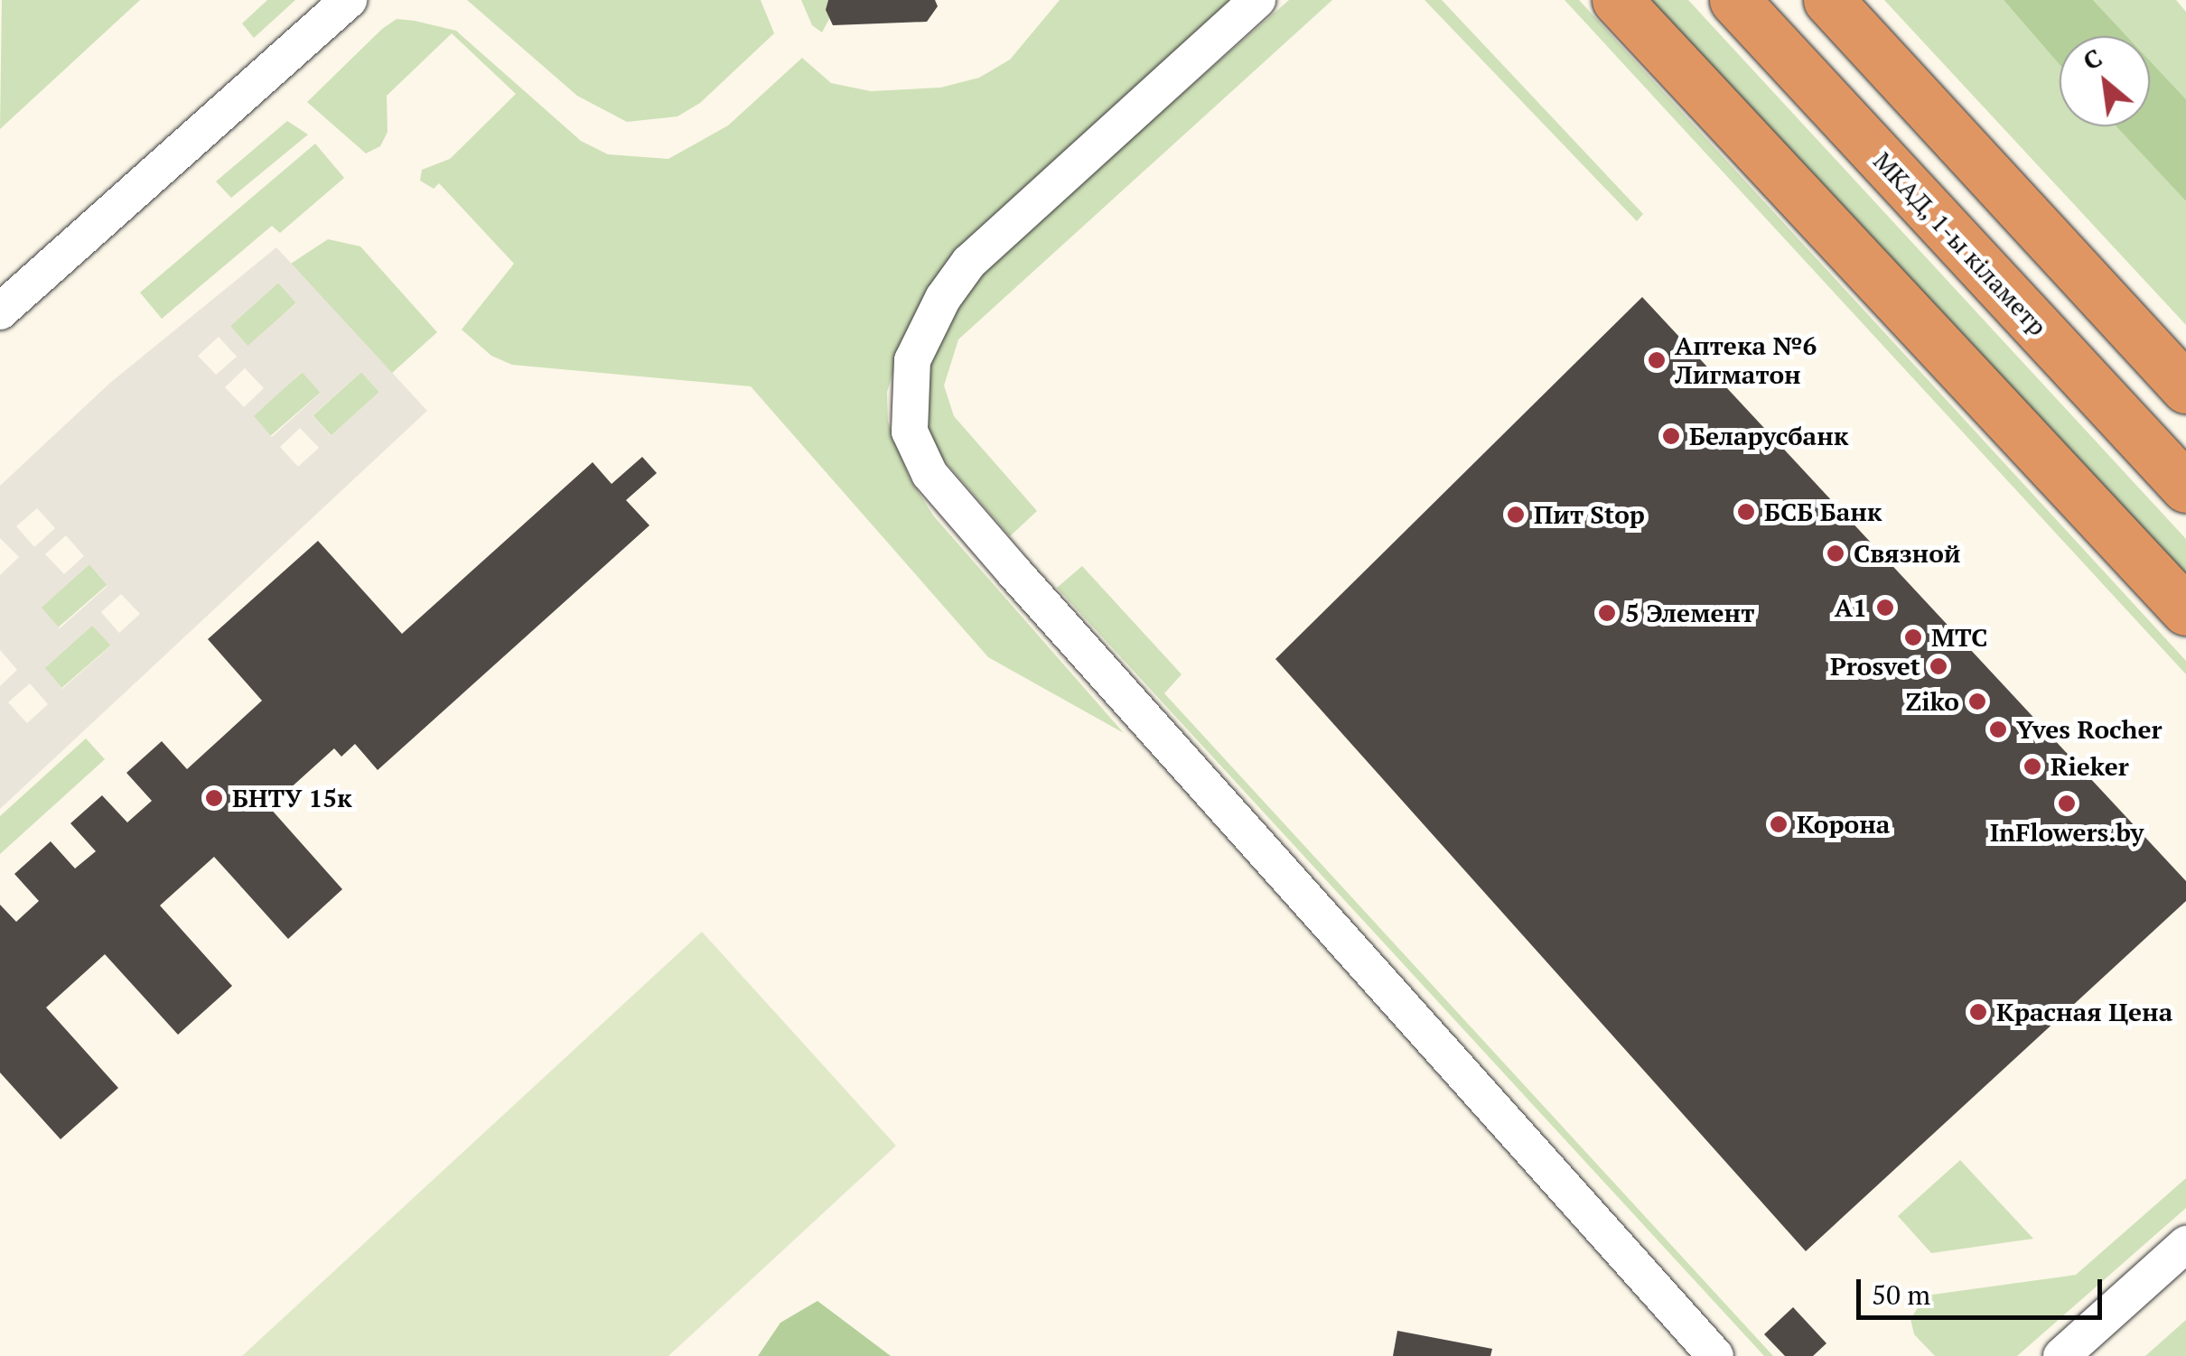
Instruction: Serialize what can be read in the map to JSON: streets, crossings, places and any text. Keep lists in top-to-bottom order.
{
  "streets": {
    "highway": ["МКАД, 1-ы кіламетр"]
  },
  "places": [
    "Аптека №6 Лигматон",
    "Беларусбанк",
    "БСБ Банк",
    "Пит Stop",
    "Связной",
    "A1",
    "5 Элемент",
    "МТС",
    "Prosvet",
    "Ziko",
    "Yves Rocher",
    "Rieker",
    "БНТУ 15к",
    "InFlowers.by",
    "Корона",
    "Красная Цена"
  ],
  "scale_bar": "50 m",
  "north": "top left"
}
